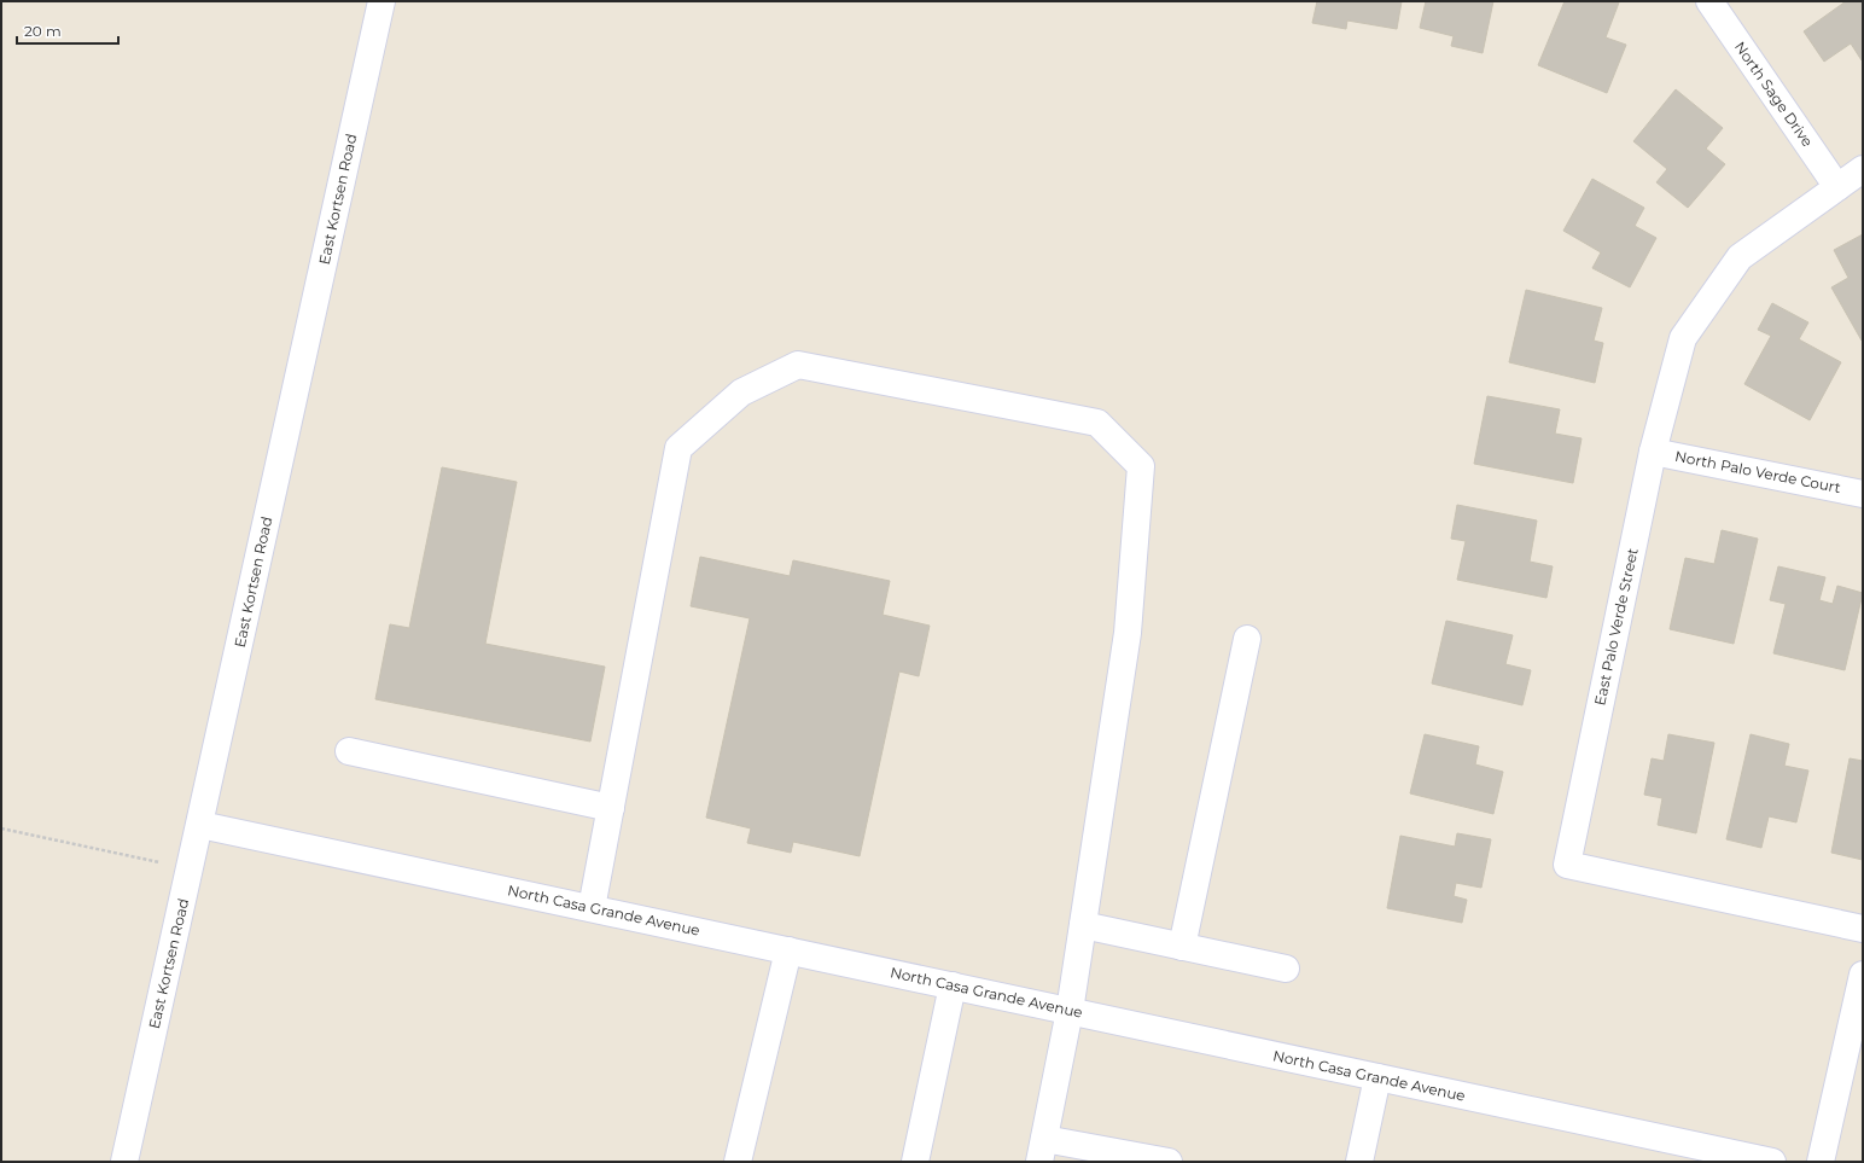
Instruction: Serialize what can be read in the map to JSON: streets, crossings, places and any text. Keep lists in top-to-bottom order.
{
  "streets": {
    "street": [
      "North Sage Drive",
      "East Kortsen Road",
      "North Palo Verde Court",
      "East Palo Verde Street",
      "North Casa Grande Avenue"
    ]
  },
  "crossings": [
    ["North Sage Drive", "East Palo Verde Street"],
    ["East Kortsen Road", "North Casa Grande Avenue"],
    ["North Palo Verde Court", "East Palo Verde Street"]
  ],
  "scale_bar": "20 m"
}
